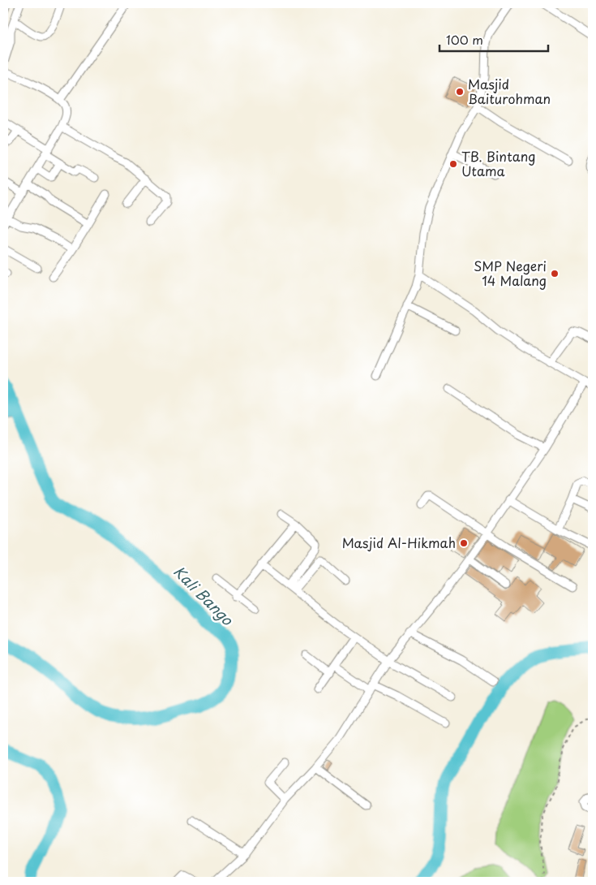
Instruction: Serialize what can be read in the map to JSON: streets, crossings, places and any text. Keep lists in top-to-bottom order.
{
  "water": ["Kali Bango"],
  "places": [
    "Masjid Baiturohman",
    "TB. Bintang Utama",
    "SMP Negeri 14 Malang",
    "Masjid Al-Hikmah"
  ],
  "scale_bar": "100 m"
}
